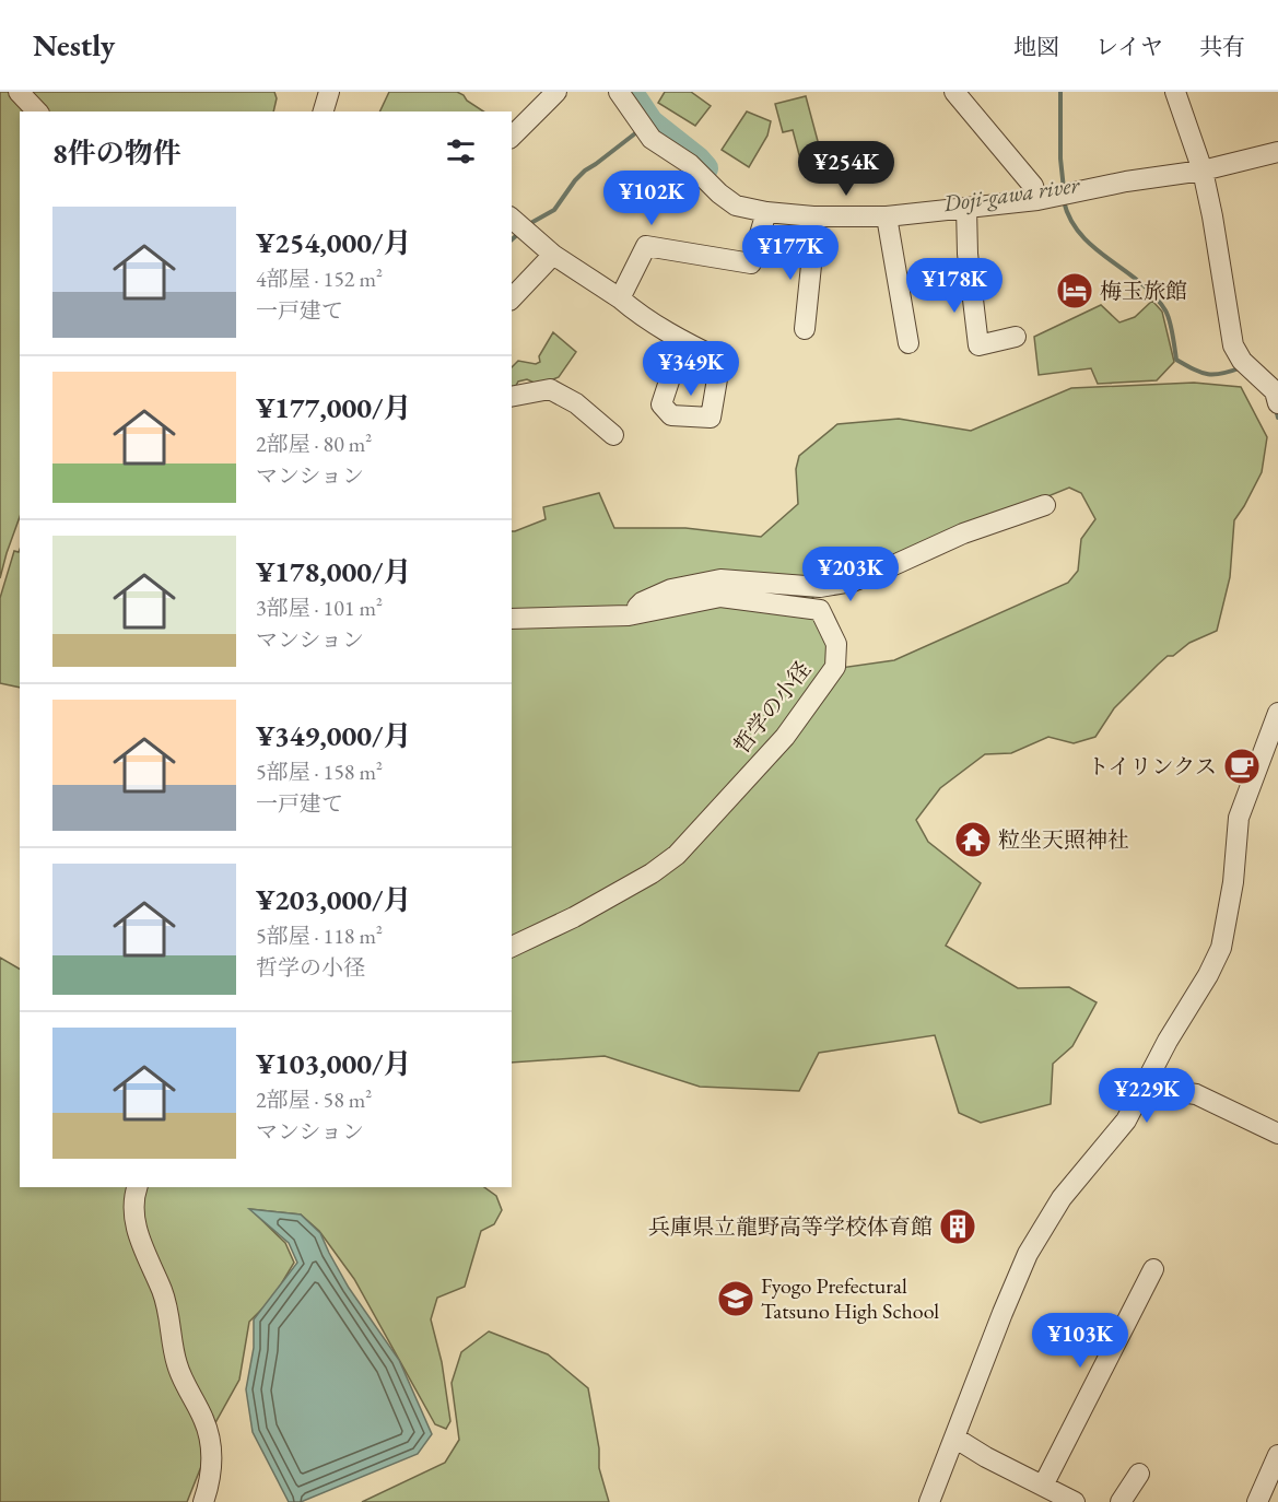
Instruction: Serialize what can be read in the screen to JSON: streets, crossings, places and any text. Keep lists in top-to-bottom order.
{
  "streets": {
    "street": ["哲学の小径"]
  },
  "water": ["Doji-gawa river"],
  "places": {
    "hotel": ["梅玉旅館"],
    "cafe": ["トイリンクス"],
    "temple": ["粒坐天照神社"],
    "building": ["兵庫県立龍野高等学校体育館"],
    "school or university": ["Fyogo Prefectural Tatsuno High School"]
  },
  "page": {
    "header": "Nestly",
    "nav": ["地図", "レイヤ", "共有"],
    "heading": "8件の物件",
    "price": [
      "¥254K",
      "¥102K",
      "¥177K",
      "¥178K",
      "¥349K",
      "¥203K",
      "¥229K",
      "¥103K"
    ],
    "list": [
      {
        "name": "¥254,000/月",
        "note": "4部屋 · 152 m² · 一戸建て"
      },
      {
        "name": "¥177,000/月",
        "note": "2部屋 · 80 m² · マンション"
      },
      {
        "name": "¥178,000/月",
        "note": "3部屋 · 101 m² · マンション"
      },
      {
        "name": "¥349,000/月",
        "note": "5部屋 · 158 m² · 一戸建て"
      },
      {
        "name": "¥203,000/月",
        "note": "5部屋 · 118 m² · 哲学の小径"
      },
      {
        "name": "¥103,000/月",
        "note": "2部屋 · 58 m² · マンション"
      }
    ]
  }
}
